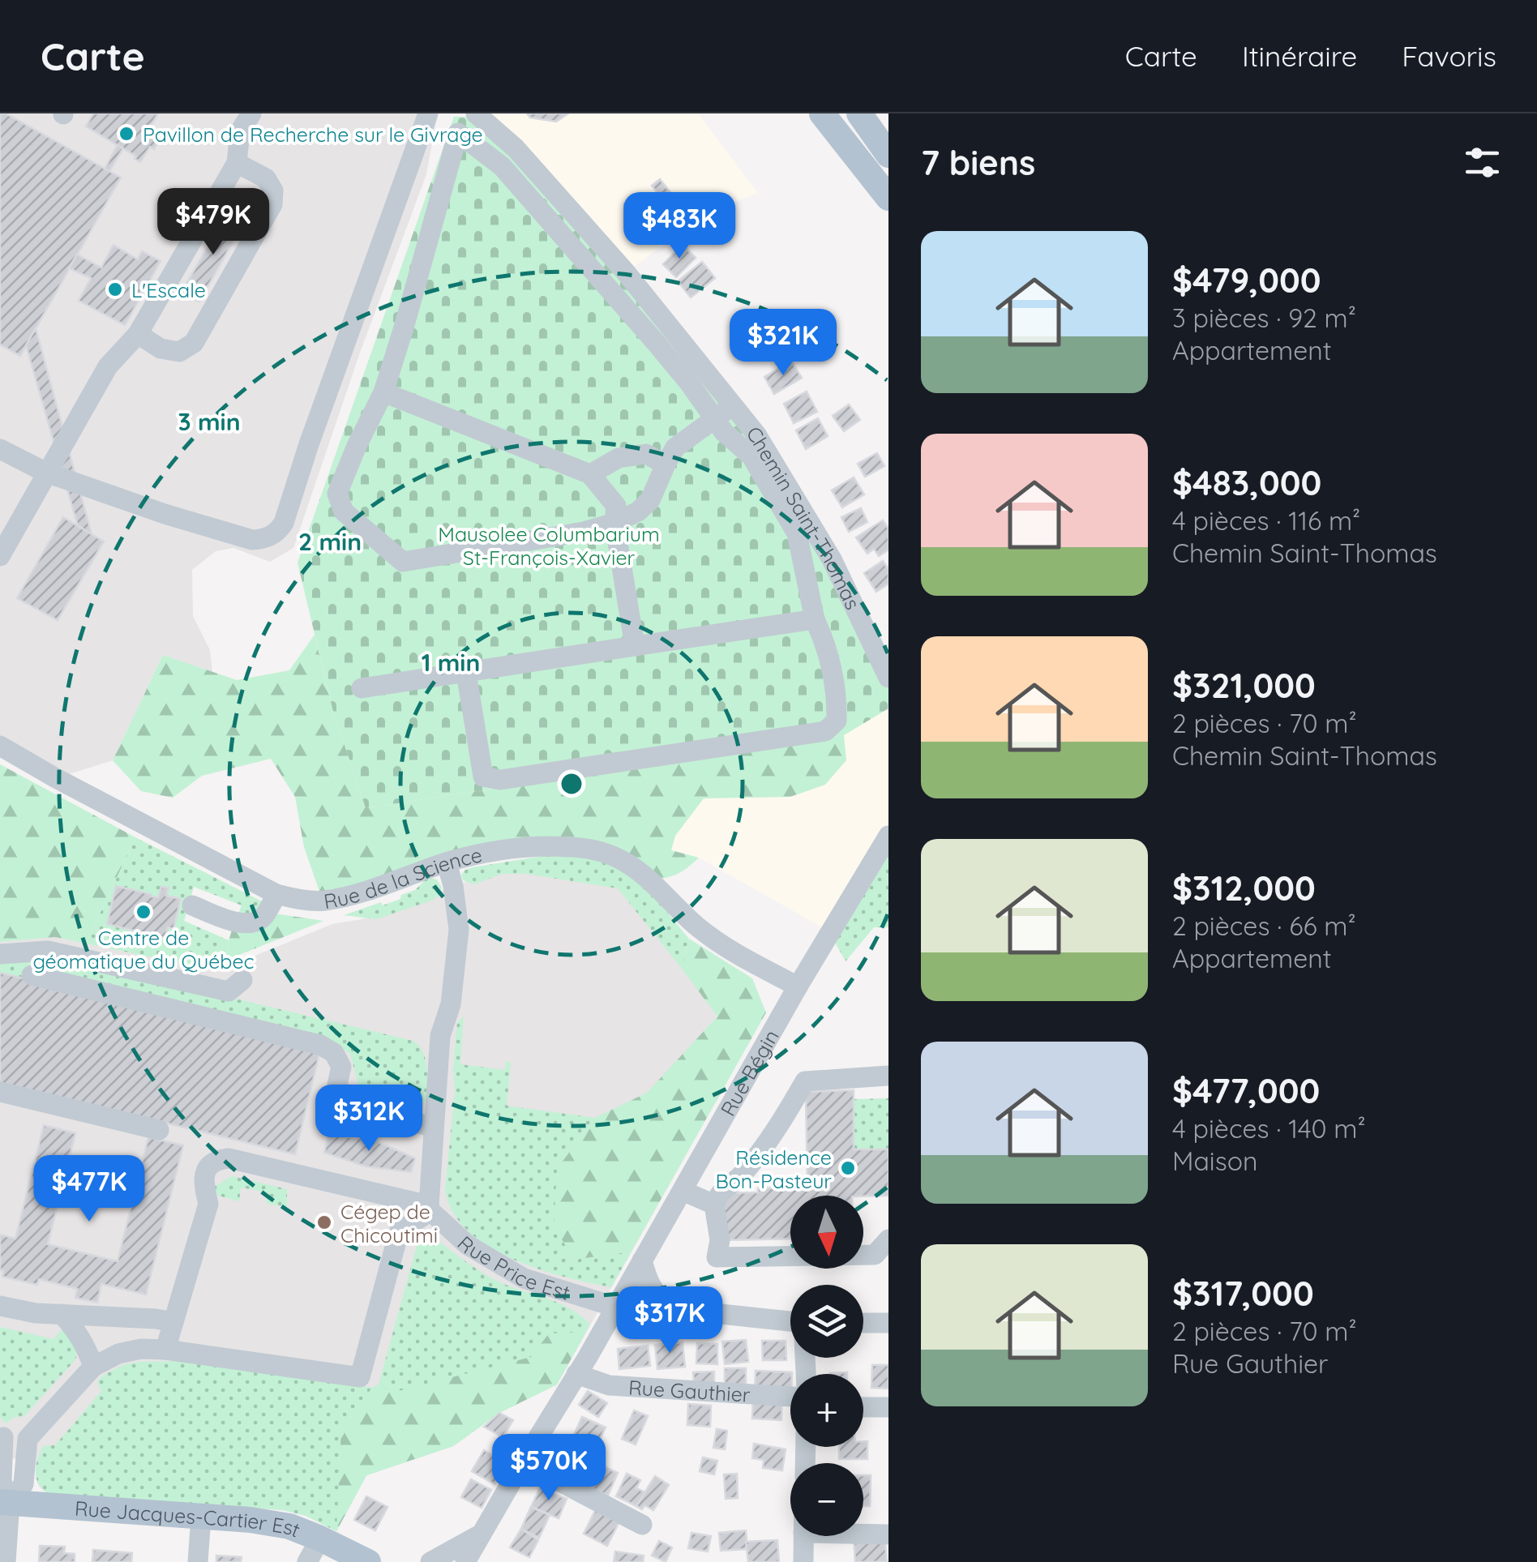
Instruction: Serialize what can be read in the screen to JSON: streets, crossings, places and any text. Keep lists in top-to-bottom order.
{
  "streets": {
    "main road": ["Rue Jacques-Cartier Est"],
    "street": [
      "Chemin Saint-Thomas",
      "Rue de la Science",
      "Rue Bégin",
      "Rue Price Est",
      "Rue Gauthier"
    ]
  },
  "crossings": [
    ["Rue de la Science", "Rue Bégin"],
    ["Rue Bégin", "Rue Price Est"],
    ["Rue Bégin", "Rue Gauthier"]
  ],
  "parks": ["Mausolee Columbarium St-François-Xavier"],
  "places": [
    "Pavillon de Recherche sur le Givrage",
    "L'Escale",
    "Centre de géomatique du Québec",
    "Résidence Bon-Pasteur",
    "Cégep de Chicoutimi"
  ],
  "north": "bottom",
  "page": {
    "header": "Carte",
    "nav": ["Carte", "Itinéraire", "Favoris"],
    "heading": "7 biens",
    "price": [
      "$479K",
      "$483K",
      "$321K",
      "$312K",
      "$477K",
      "$317K",
      "$570K"
    ],
    "list": [
      {
        "name": "$479,000",
        "note": "3 pièces · 92 m² · Appartement"
      },
      {
        "name": "$483,000",
        "note": "4 pièces · 116 m² · Chemin Saint-Thomas"
      },
      {
        "name": "$321,000",
        "note": "2 pièces · 70 m² · Chemin Saint-Thomas"
      },
      {
        "name": "$312,000",
        "note": "2 pièces · 66 m² · Appartement"
      },
      {
        "name": "$477,000",
        "note": "4 pièces · 140 m² · Maison"
      },
      {
        "name": "$317,000",
        "note": "2 pièces · 70 m² · Rue Gauthier"
      }
    ],
    "map_buttons": ["+", "−"]
  },
  "rings": ["3 min", "2 min", "1 min"]
}
